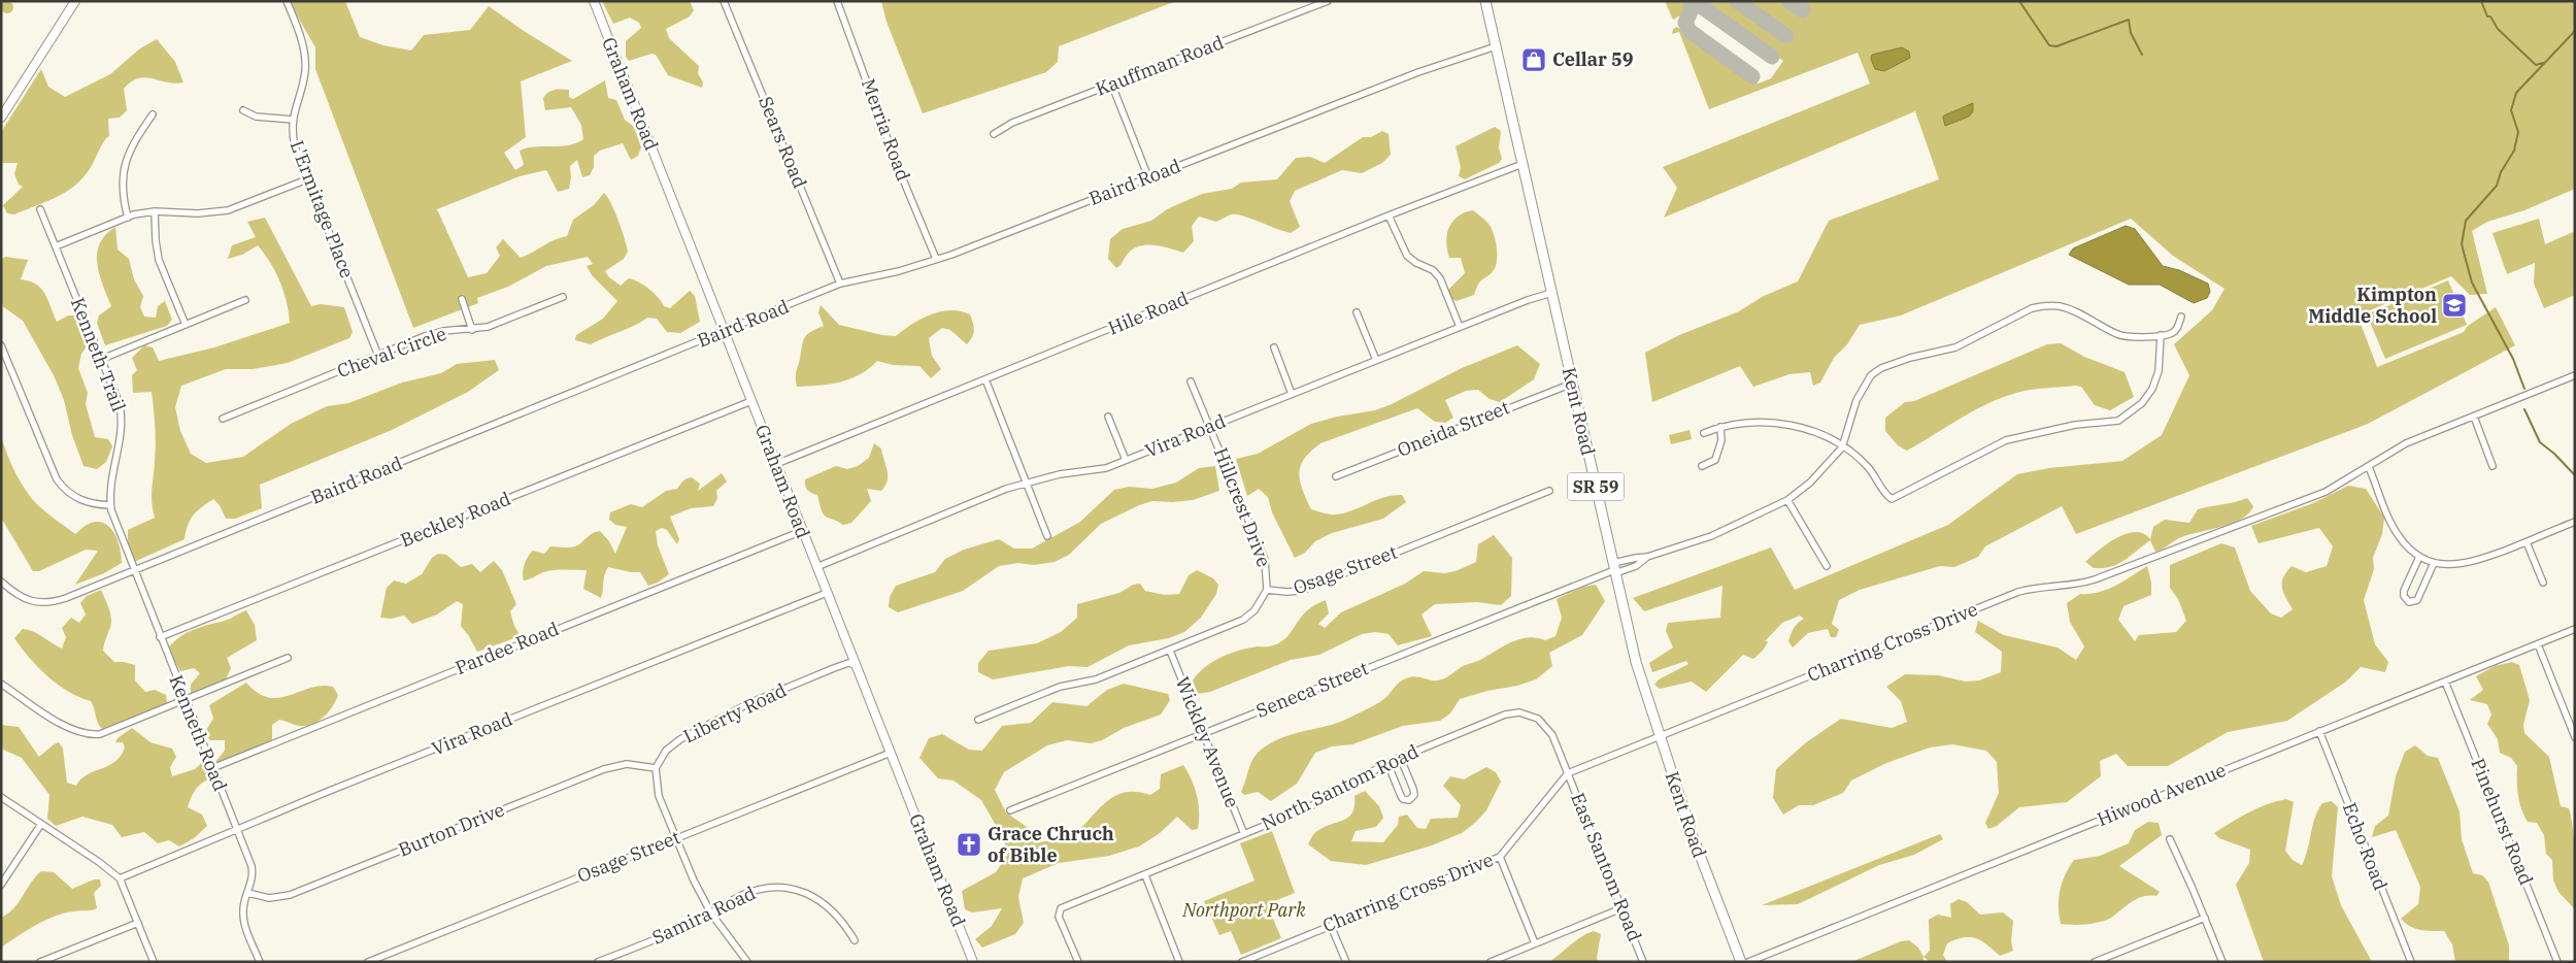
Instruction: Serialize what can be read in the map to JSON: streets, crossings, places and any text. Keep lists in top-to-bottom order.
{
  "streets": {
    "main road": ["Graham Road", "Kent Road", "SR 59"],
    "street": [
      "Kauffman Road",
      "Merria Road",
      "Sears Road",
      "Baird Road",
      "L'Ermitage Place",
      "Hile Road",
      "Cheval Circle",
      "Kenneth Trail",
      "Oneida Street",
      "Vira Road",
      "Hillcrest Drive",
      "Beckley Road",
      "Osage Street",
      "Charring Cross Drive",
      "Pardee Road",
      "Seneca Street",
      "Liberty Road",
      "Kenneth Road",
      "Wickley Avenue",
      "North Santom Road",
      "Hiwood Avenue",
      "Pinehurst Road",
      "Burton Drive",
      "Echo Road",
      "East Santom Road",
      "Samira Road"
    ]
  },
  "crossings": [
    ["Graham Road", "Baird Road"],
    ["Graham Road", "Hile Road"],
    ["Graham Road", "Vira Road"],
    ["Graham Road", "Beckley Road"],
    ["Graham Road", "Osage Street"],
    ["Graham Road", "Pardee Road"],
    ["Graham Road", "Liberty Road"],
    ["Merria Road", "Baird Road"],
    ["Sears Road", "Baird Road"],
    ["Baird Road", "Kent Road"],
    ["Baird Road", "Kenneth Road"],
    ["L'Ermitage Place", "Cheval Circle"],
    ["Hile Road", "Kent Road"],
    ["Kenneth Trail", "Kenneth Road"],
    ["Kent Road", "Oneida Street"],
    ["Kent Road", "Vira Road"],
    ["Kent Road", "Charring Cross Drive"],
    ["Kent Road", "Seneca Street"],
    ["Vira Road", "Hillcrest Drive"],
    ["Vira Road", "Kenneth Road"],
    ["Hillcrest Drive", "Osage Street"],
    ["Beckley Road", "Kenneth Road"],
    ["Osage Street", "Wickley Avenue"],
    ["Charring Cross Drive", "North Santom Road"],
    ["Charring Cross Drive", "East Santom Road"],
    ["Pardee Road", "Kenneth Road"],
    ["Seneca Street", "Wickley Avenue"],
    ["Liberty Road", "Burton Drive"],
    ["Kenneth Road", "Burton Drive"],
    ["Wickley Avenue", "North Santom Road"],
    ["North Santom Road", "East Santom Road"],
    ["Hiwood Avenue", "Pinehurst Road"],
    ["Hiwood Avenue", "Echo Road"]
  ],
  "parks": ["Northport Park"],
  "places": {
    "shop": ["Cellar 59"],
    "school or university": ["Kimpton Middle School"],
    "church": ["Grace Chruch of Bible"]
  }
}
